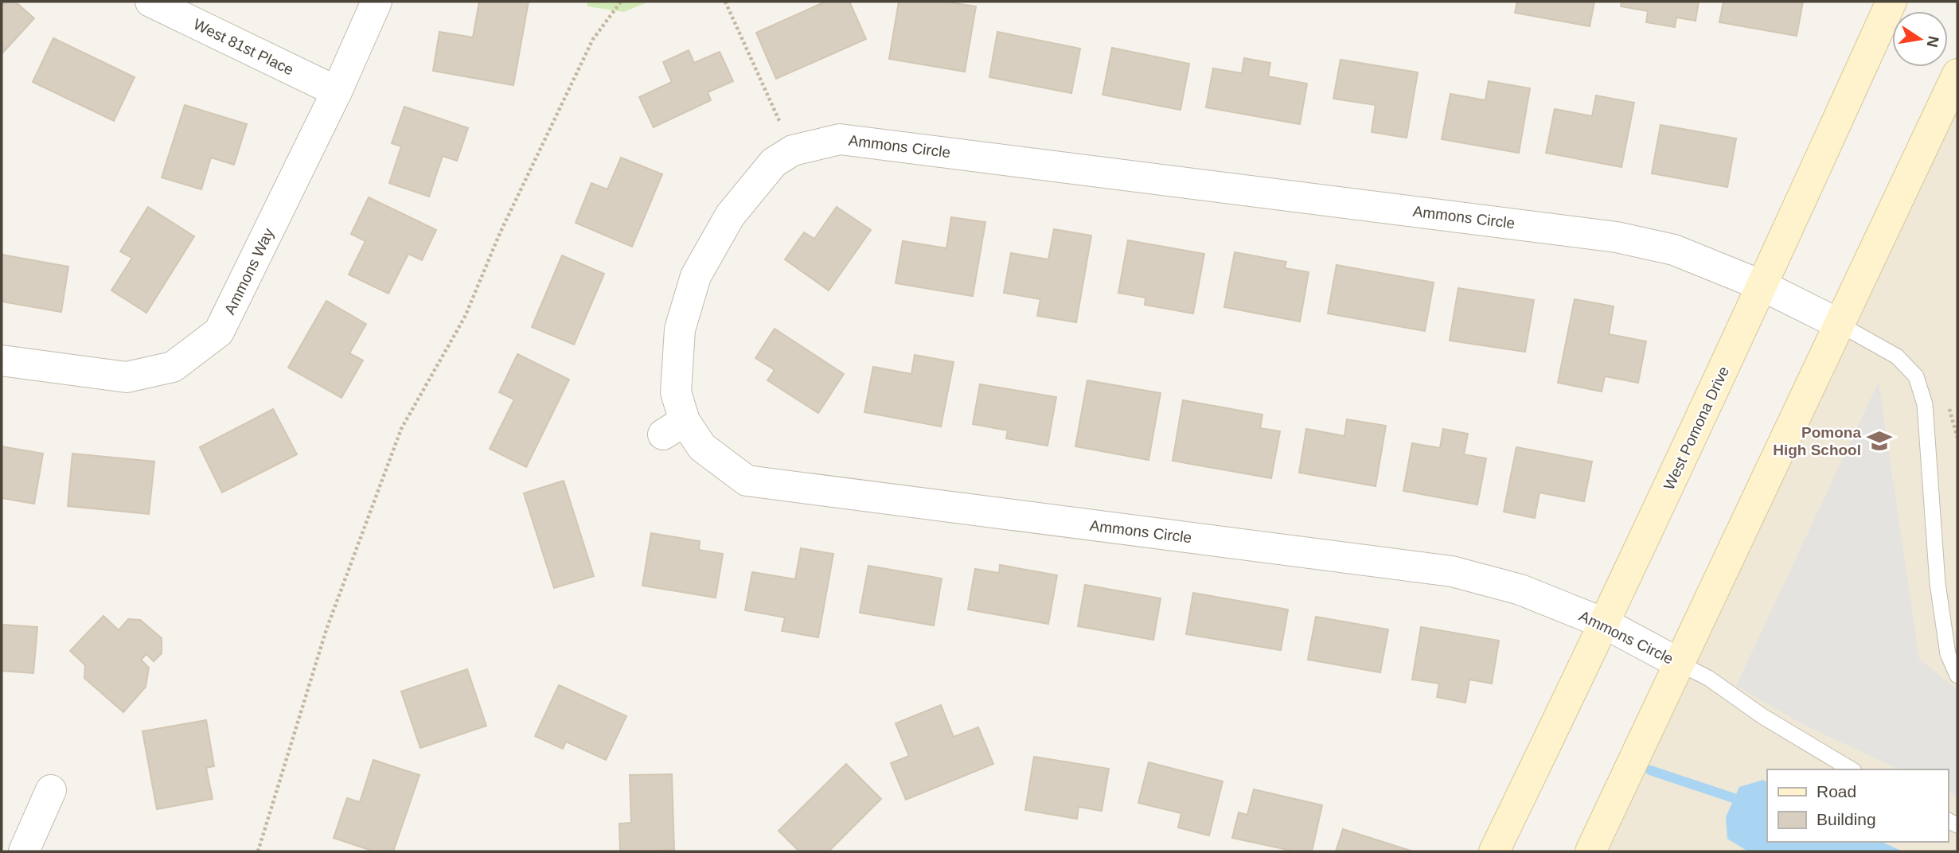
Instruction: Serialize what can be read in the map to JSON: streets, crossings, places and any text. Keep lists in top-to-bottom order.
{
  "streets": {
    "street": [
      "West 81st Place",
      "Ammons Circle",
      "Ammons Way",
      "West Pomona Drive"
    ]
  },
  "crossings": [
    ["West 81st Place", "Ammons Way"],
    ["Ammons Circle", "West Pomona Drive"]
  ],
  "places": {
    "school or university": ["Pomona High School"]
  },
  "legend": ["Road", "Building"],
  "north": "right"
}
